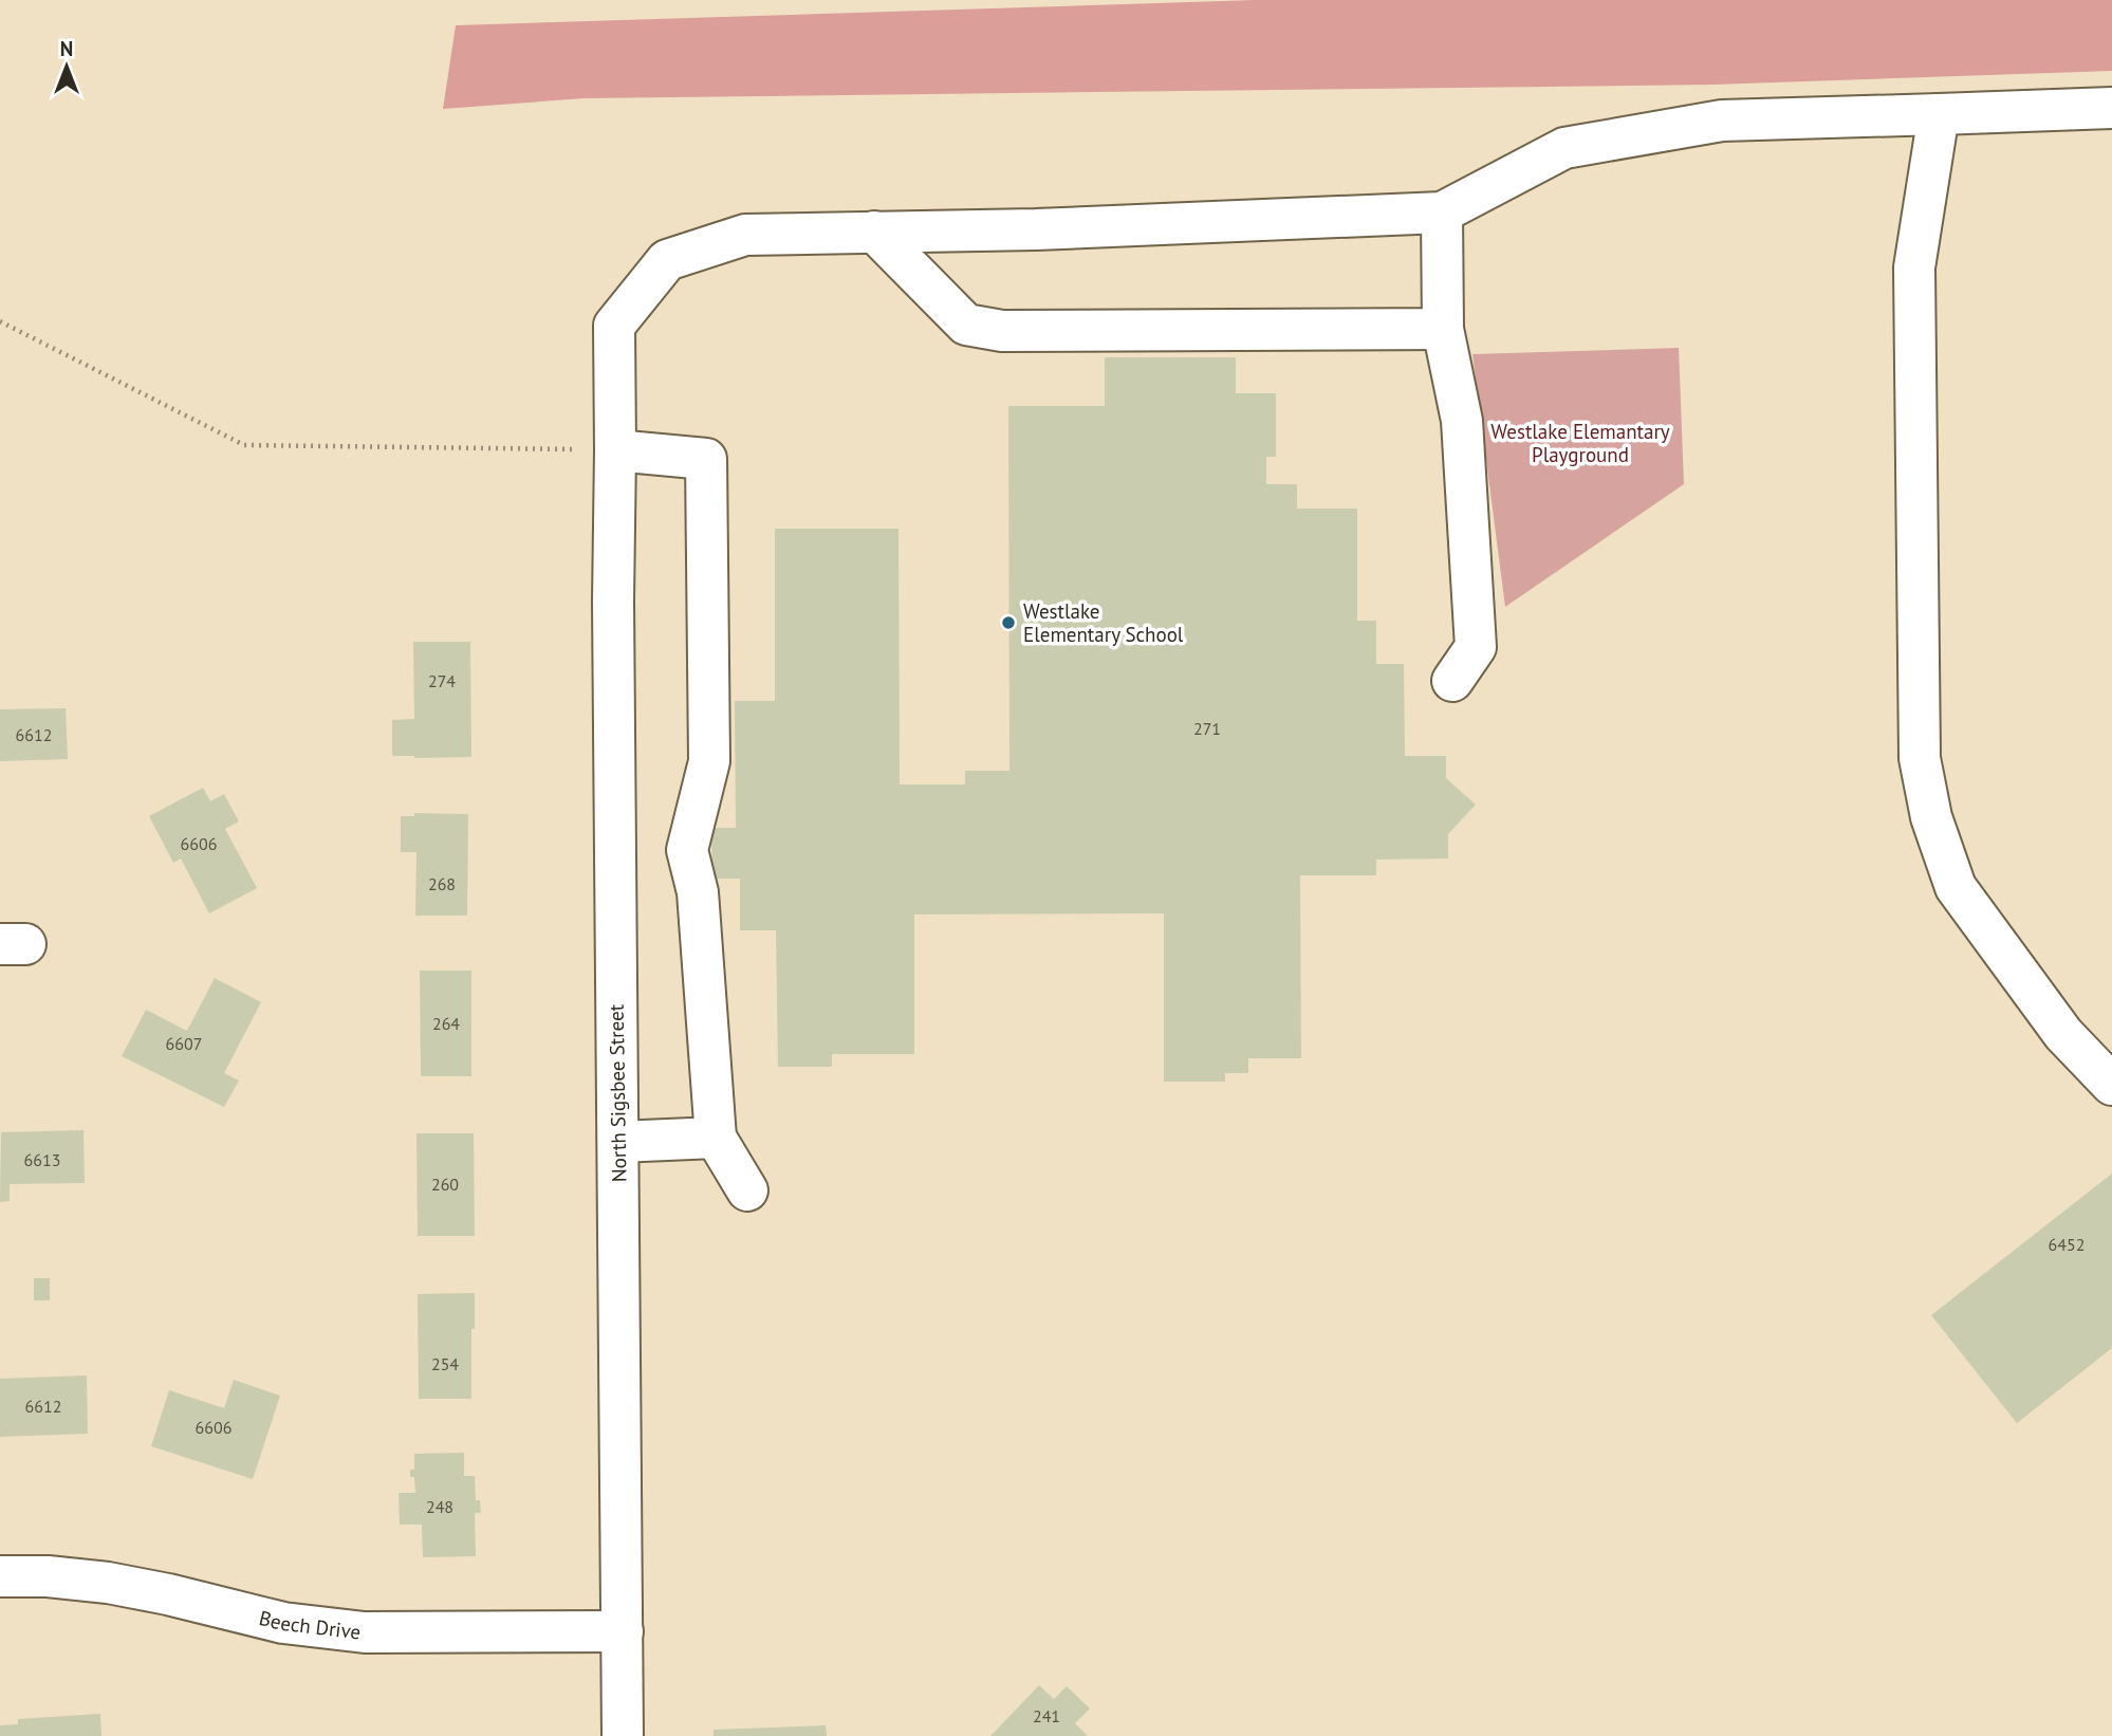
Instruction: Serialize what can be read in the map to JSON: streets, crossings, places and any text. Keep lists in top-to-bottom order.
{
  "streets": {
    "street": ["North Sigsbee Street", "Beech Drive"]
  },
  "crossings": [
    ["North Sigsbee Street", "Beech Drive"]
  ],
  "parks": ["Westlake Elemantary Playground"],
  "places": ["Westlake Elementary School"],
  "house_numbers": [
    "274",
    "271",
    "6612",
    "6606",
    "268",
    "264",
    "6607",
    "6613",
    "260",
    "6452",
    "254",
    "6612",
    "6606",
    "248",
    "241"
  ],
  "north": "top"
}
